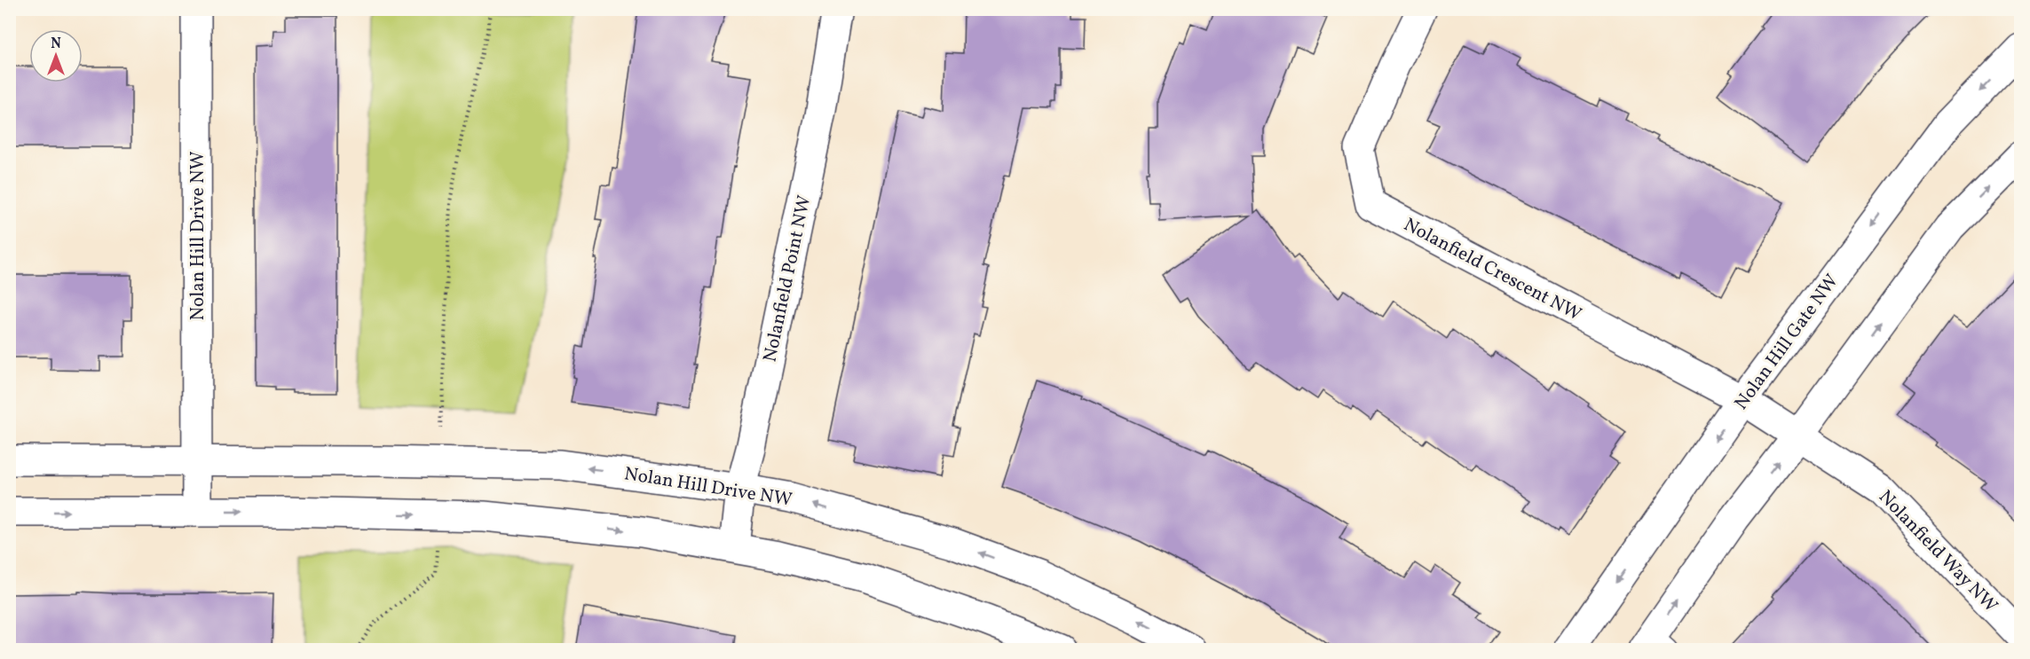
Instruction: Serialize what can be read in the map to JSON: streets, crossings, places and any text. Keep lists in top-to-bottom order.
{
  "streets": {
    "street": [
      "Nolan Hill Drive NW",
      "Nolanfield Crescent NW",
      "Nolanfield Point NW",
      "Nolan Hill Gate NW",
      "Nolanfield Way NW"
    ]
  },
  "crossings": [
    ["Nolan Hill Drive NW", "Nolanfield Point NW"],
    ["Nolanfield Crescent NW", "Nolan Hill Gate NW"],
    ["Nolanfield Crescent NW", "Nolanfield Way NW"]
  ],
  "north": "top"
}
